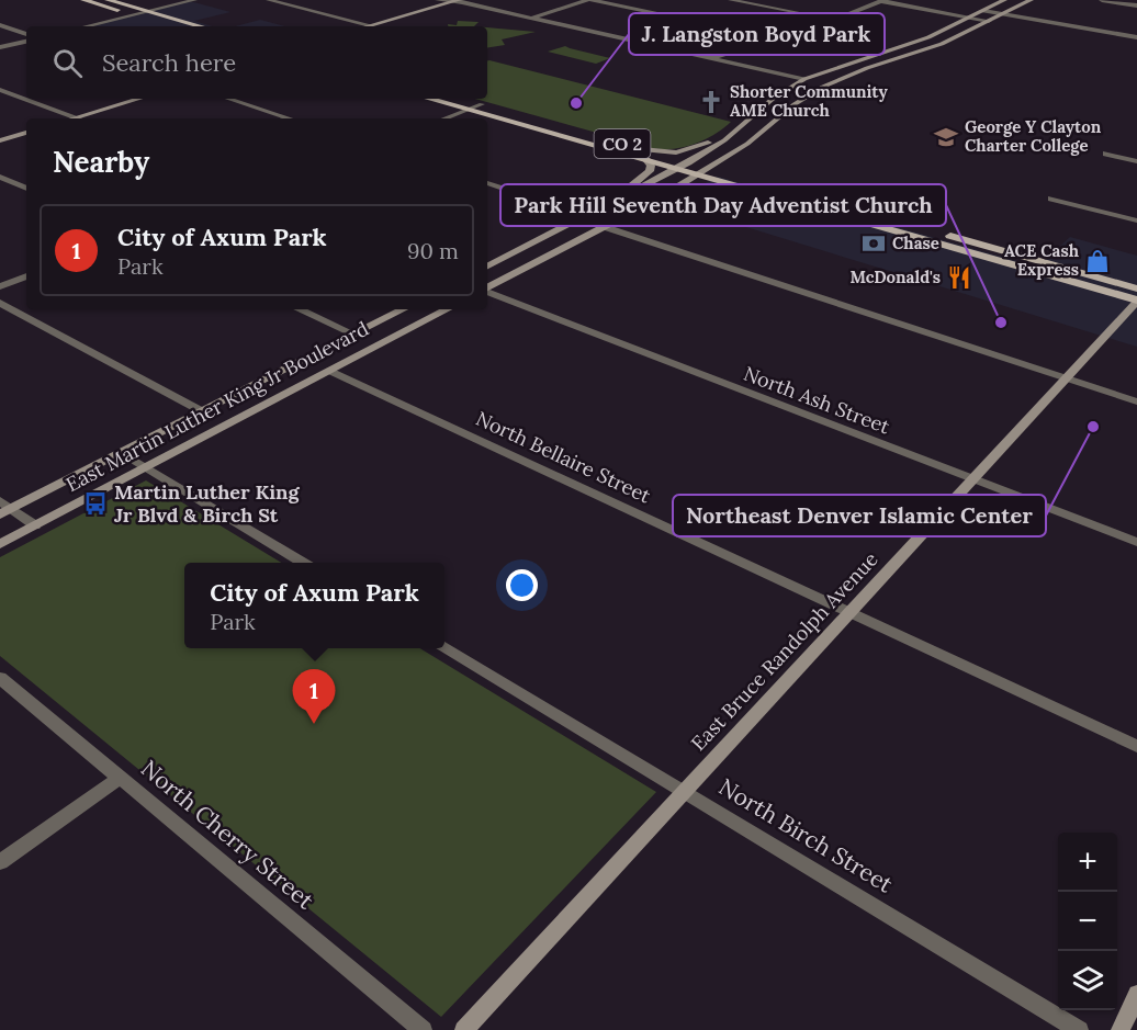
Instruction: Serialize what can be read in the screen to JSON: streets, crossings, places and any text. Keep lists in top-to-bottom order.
{
  "streets": {
    "main road": ["CO 2", "East Martin Luther King Jr Boulevard", "East Bruce Randolph Avenue"],
    "street": [
      "North Ash Street",
      "North Bellaire Street",
      "North Cherry Street",
      "North Birch Street"
    ]
  },
  "crossings": [
    ["CO 2", "East Bruce Randolph Avenue"],
    ["North Ash Street", "East Bruce Randolph Avenue"],
    ["East Martin Luther King Jr Boulevard", "North Bellaire Street"],
    ["North Bellaire Street", "East Bruce Randolph Avenue"],
    ["East Bruce Randolph Avenue", "North Birch Street"]
  ],
  "places": {
    "church": ["Shorter Community AME Church"],
    "other": ["J. Langston Boyd Park", "Park Hill Seventh Day Adventist Church", "Northeast Denver Islamic Center"],
    "school or university": ["George Y Clayton Charter College"],
    "bank": ["Chase"],
    "shop": ["ACE Cash Express"],
    "restaurant": ["McDonald's"],
    "bus stop": ["Martin Luther King Jr Blvd & Birch St"]
  },
  "page": {
    "search": "Search here",
    "heading": "Nearby",
    "list": [
      {
        "mark": "1",
        "name": "City of Axum Park",
        "note": "Park",
        "value": "90 m"
      }
    ],
    "popup": ["City of Axum Park", "Park"],
    "pins": "1",
    "map_buttons": ["+", "−"]
  }
}
